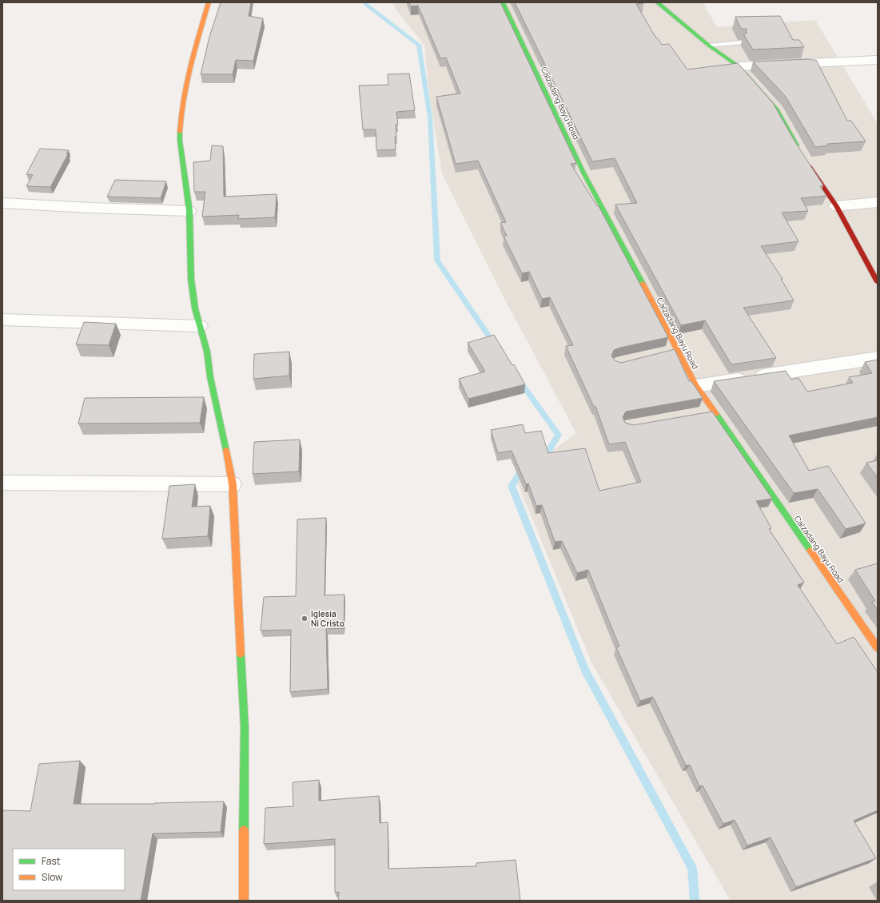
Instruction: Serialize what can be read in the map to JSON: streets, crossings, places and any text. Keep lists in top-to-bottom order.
{
  "streets": {
    "street": ["Calzadang Bayu Road"]
  },
  "places": ["Iglesia Ni Cristo"],
  "legend": ["Fast", "Slow"]
}
